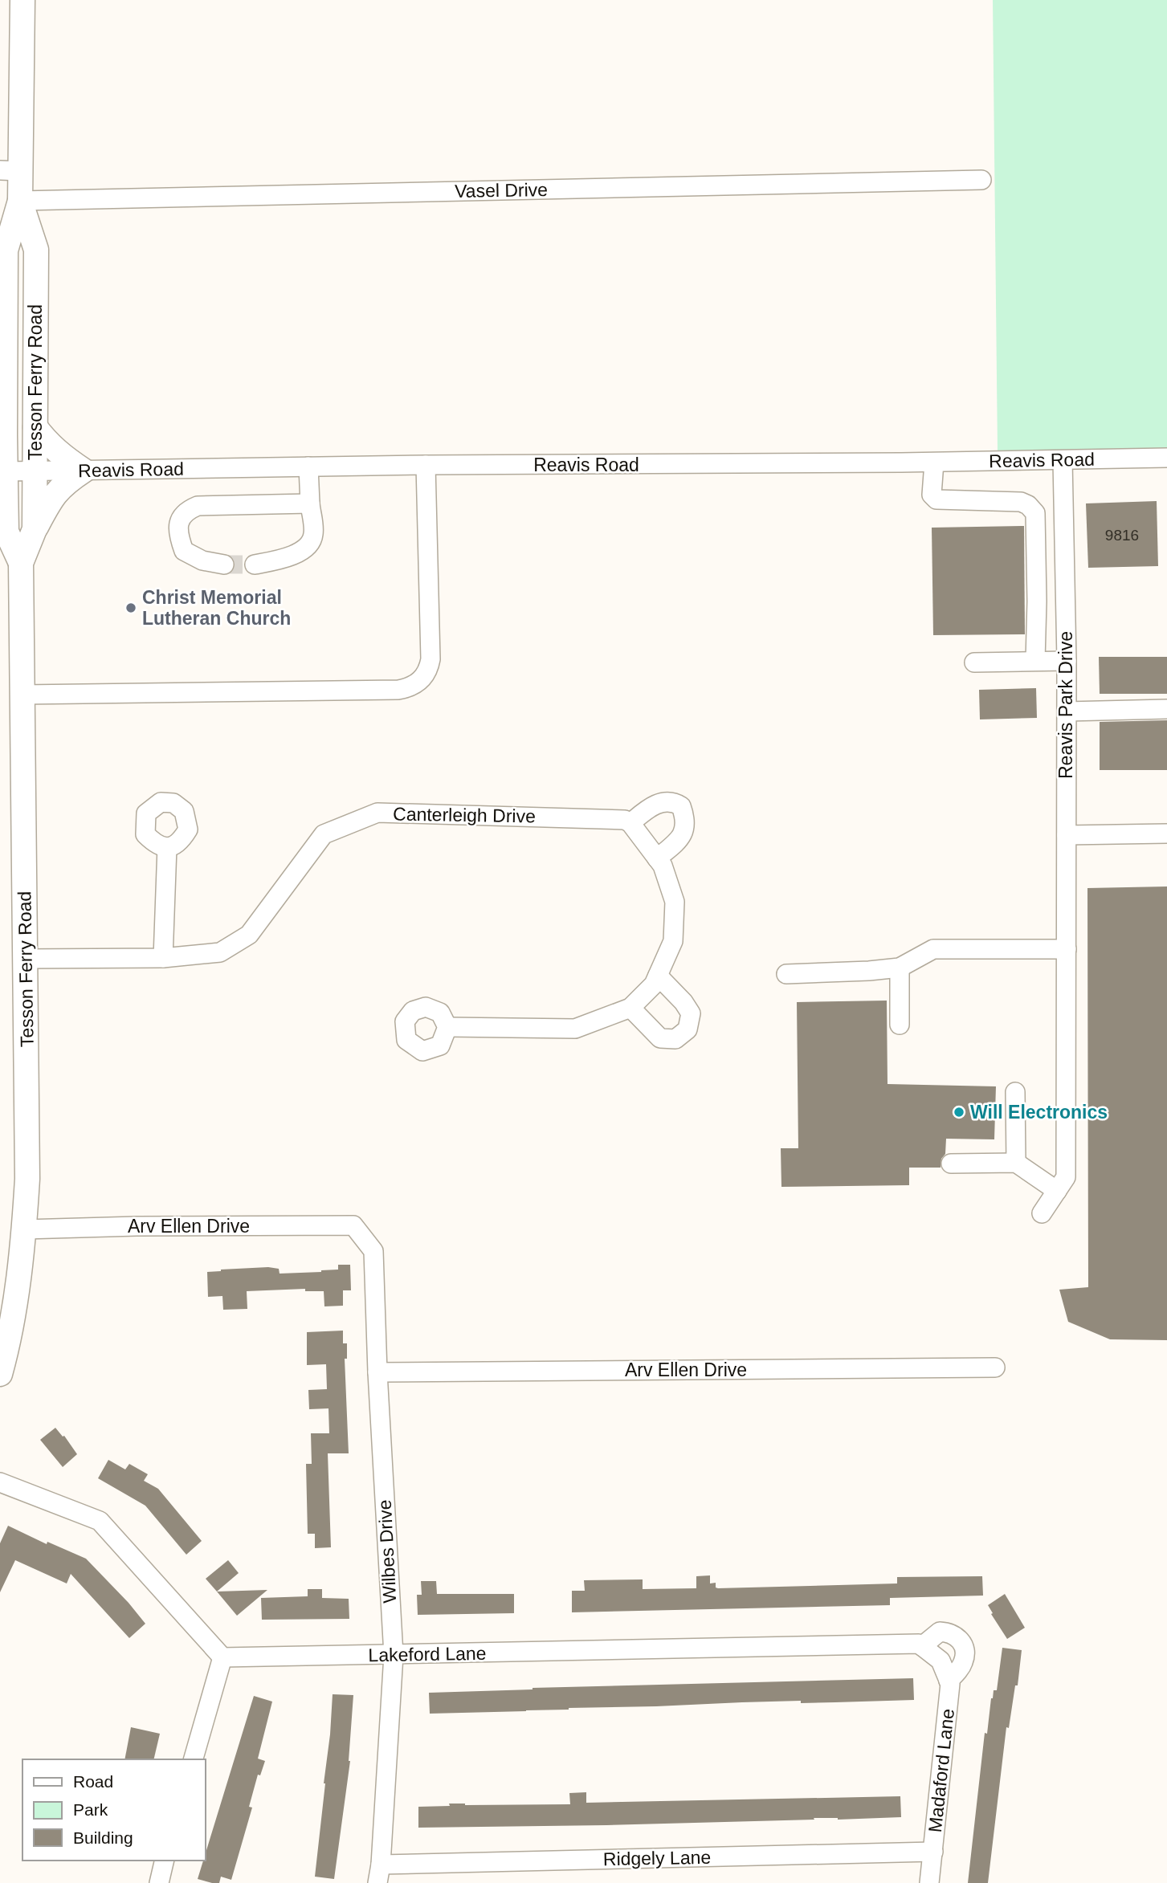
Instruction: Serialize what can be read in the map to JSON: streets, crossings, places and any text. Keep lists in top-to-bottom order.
{
  "streets": {
    "main road": ["Tesson Ferry Road"],
    "street": [
      "Vasel Drive",
      "Reavis Road",
      "Reavis Park Drive",
      "Canterleigh Drive",
      "Arv Ellen Drive",
      "Wilbes Drive",
      "Lakeford Lane",
      "Madaford Lane",
      "Ridgely Lane"
    ]
  },
  "crossings": [
    ["Vasel Drive", "Tesson Ferry Road"],
    ["Tesson Ferry Road", "Reavis Road"],
    ["Tesson Ferry Road", "Canterleigh Drive"],
    ["Tesson Ferry Road", "Arv Ellen Drive"],
    ["Reavis Road", "Reavis Park Drive"],
    ["Arv Ellen Drive", "Wilbes Drive"],
    ["Wilbes Drive", "Lakeford Lane"],
    ["Wilbes Drive", "Ridgely Lane"],
    ["Lakeford Lane", "Madaford Lane"],
    ["Madaford Lane", "Ridgely Lane"]
  ],
  "places": ["Christ Memorial Lutheran Church", "Will Electronics"],
  "house_numbers": ["9816"],
  "legend": ["Road", "Park", "Building"]
}
